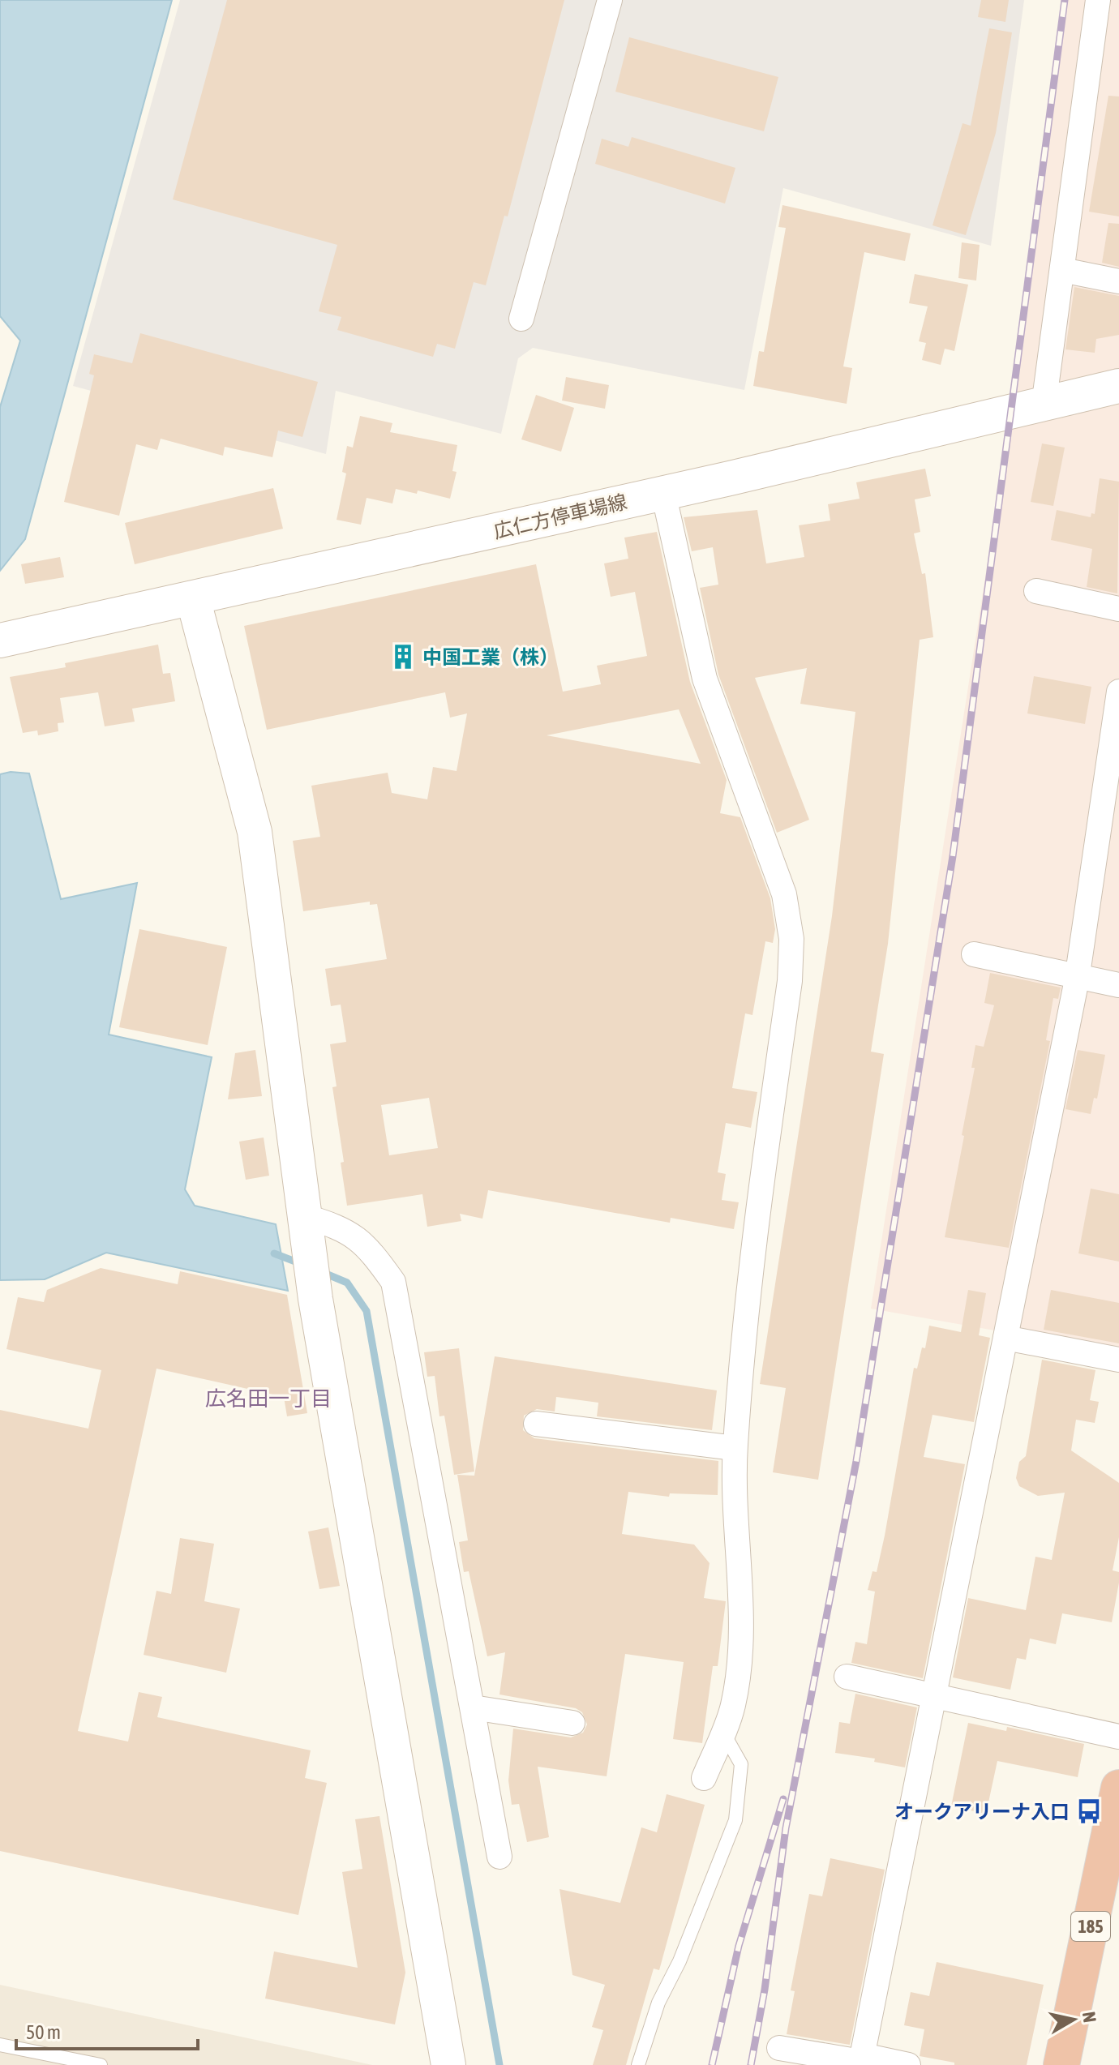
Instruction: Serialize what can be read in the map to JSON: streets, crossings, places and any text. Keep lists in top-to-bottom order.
{
  "streets": {
    "highway": ["185"],
    "street": ["広仁方停車場線"]
  },
  "districts": ["広名田一丁目"],
  "places": {
    "building": ["中国工業（株）"],
    "bus stop": ["オークアリーナ入口"]
  },
  "scale_bar": "50 m",
  "north": "right"
}
